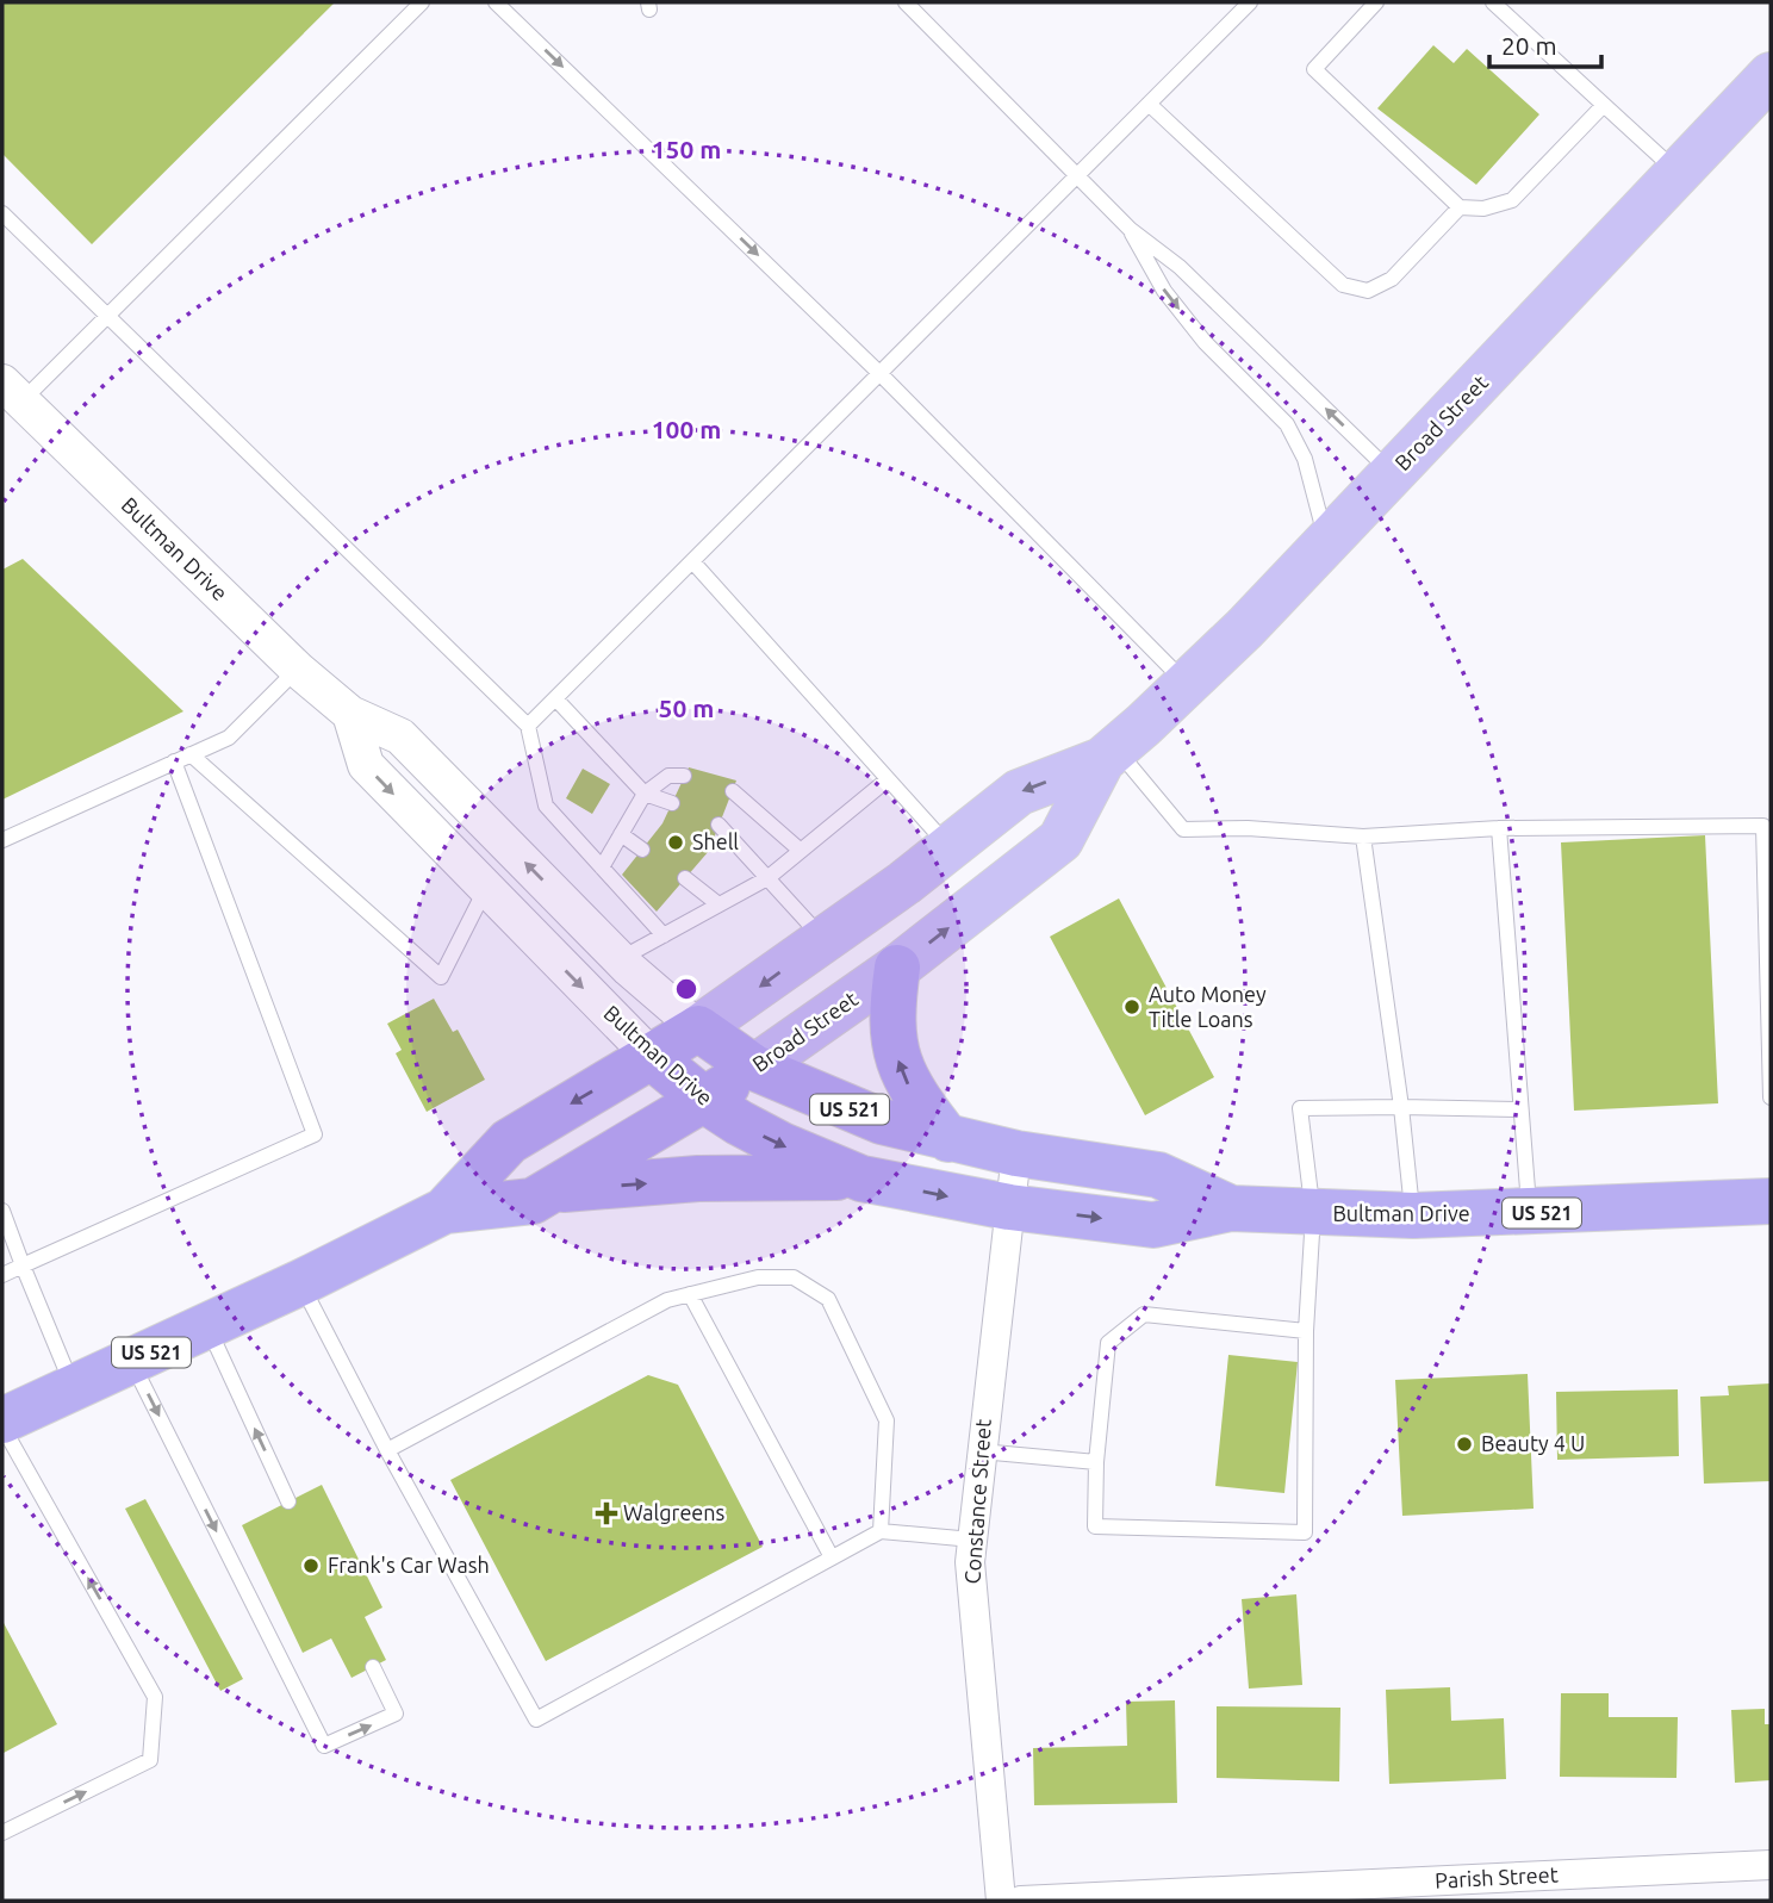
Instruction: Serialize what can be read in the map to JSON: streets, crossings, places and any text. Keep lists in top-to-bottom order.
{
  "streets": {
    "highway": ["Broad Street", "Bultman Drive", "US 521"],
    "street": ["Constance Street", "Parish Street"]
  },
  "crossings": [
    ["Broad Street", "Bultman Drive"],
    ["Broad Street", "US 521"],
    ["Bultman Drive", "US 521"],
    ["Bultman Drive", "Constance Street"]
  ],
  "places": {
    "other": [
      "Shell",
      "Auto Money Title Loans",
      "Beauty 4 U",
      "Frank's Car Wash"
    ],
    "health": ["Walgreens"]
  },
  "scale_bar": "20 m",
  "rings": ["150 m", "100 m", "50 m"]
}
